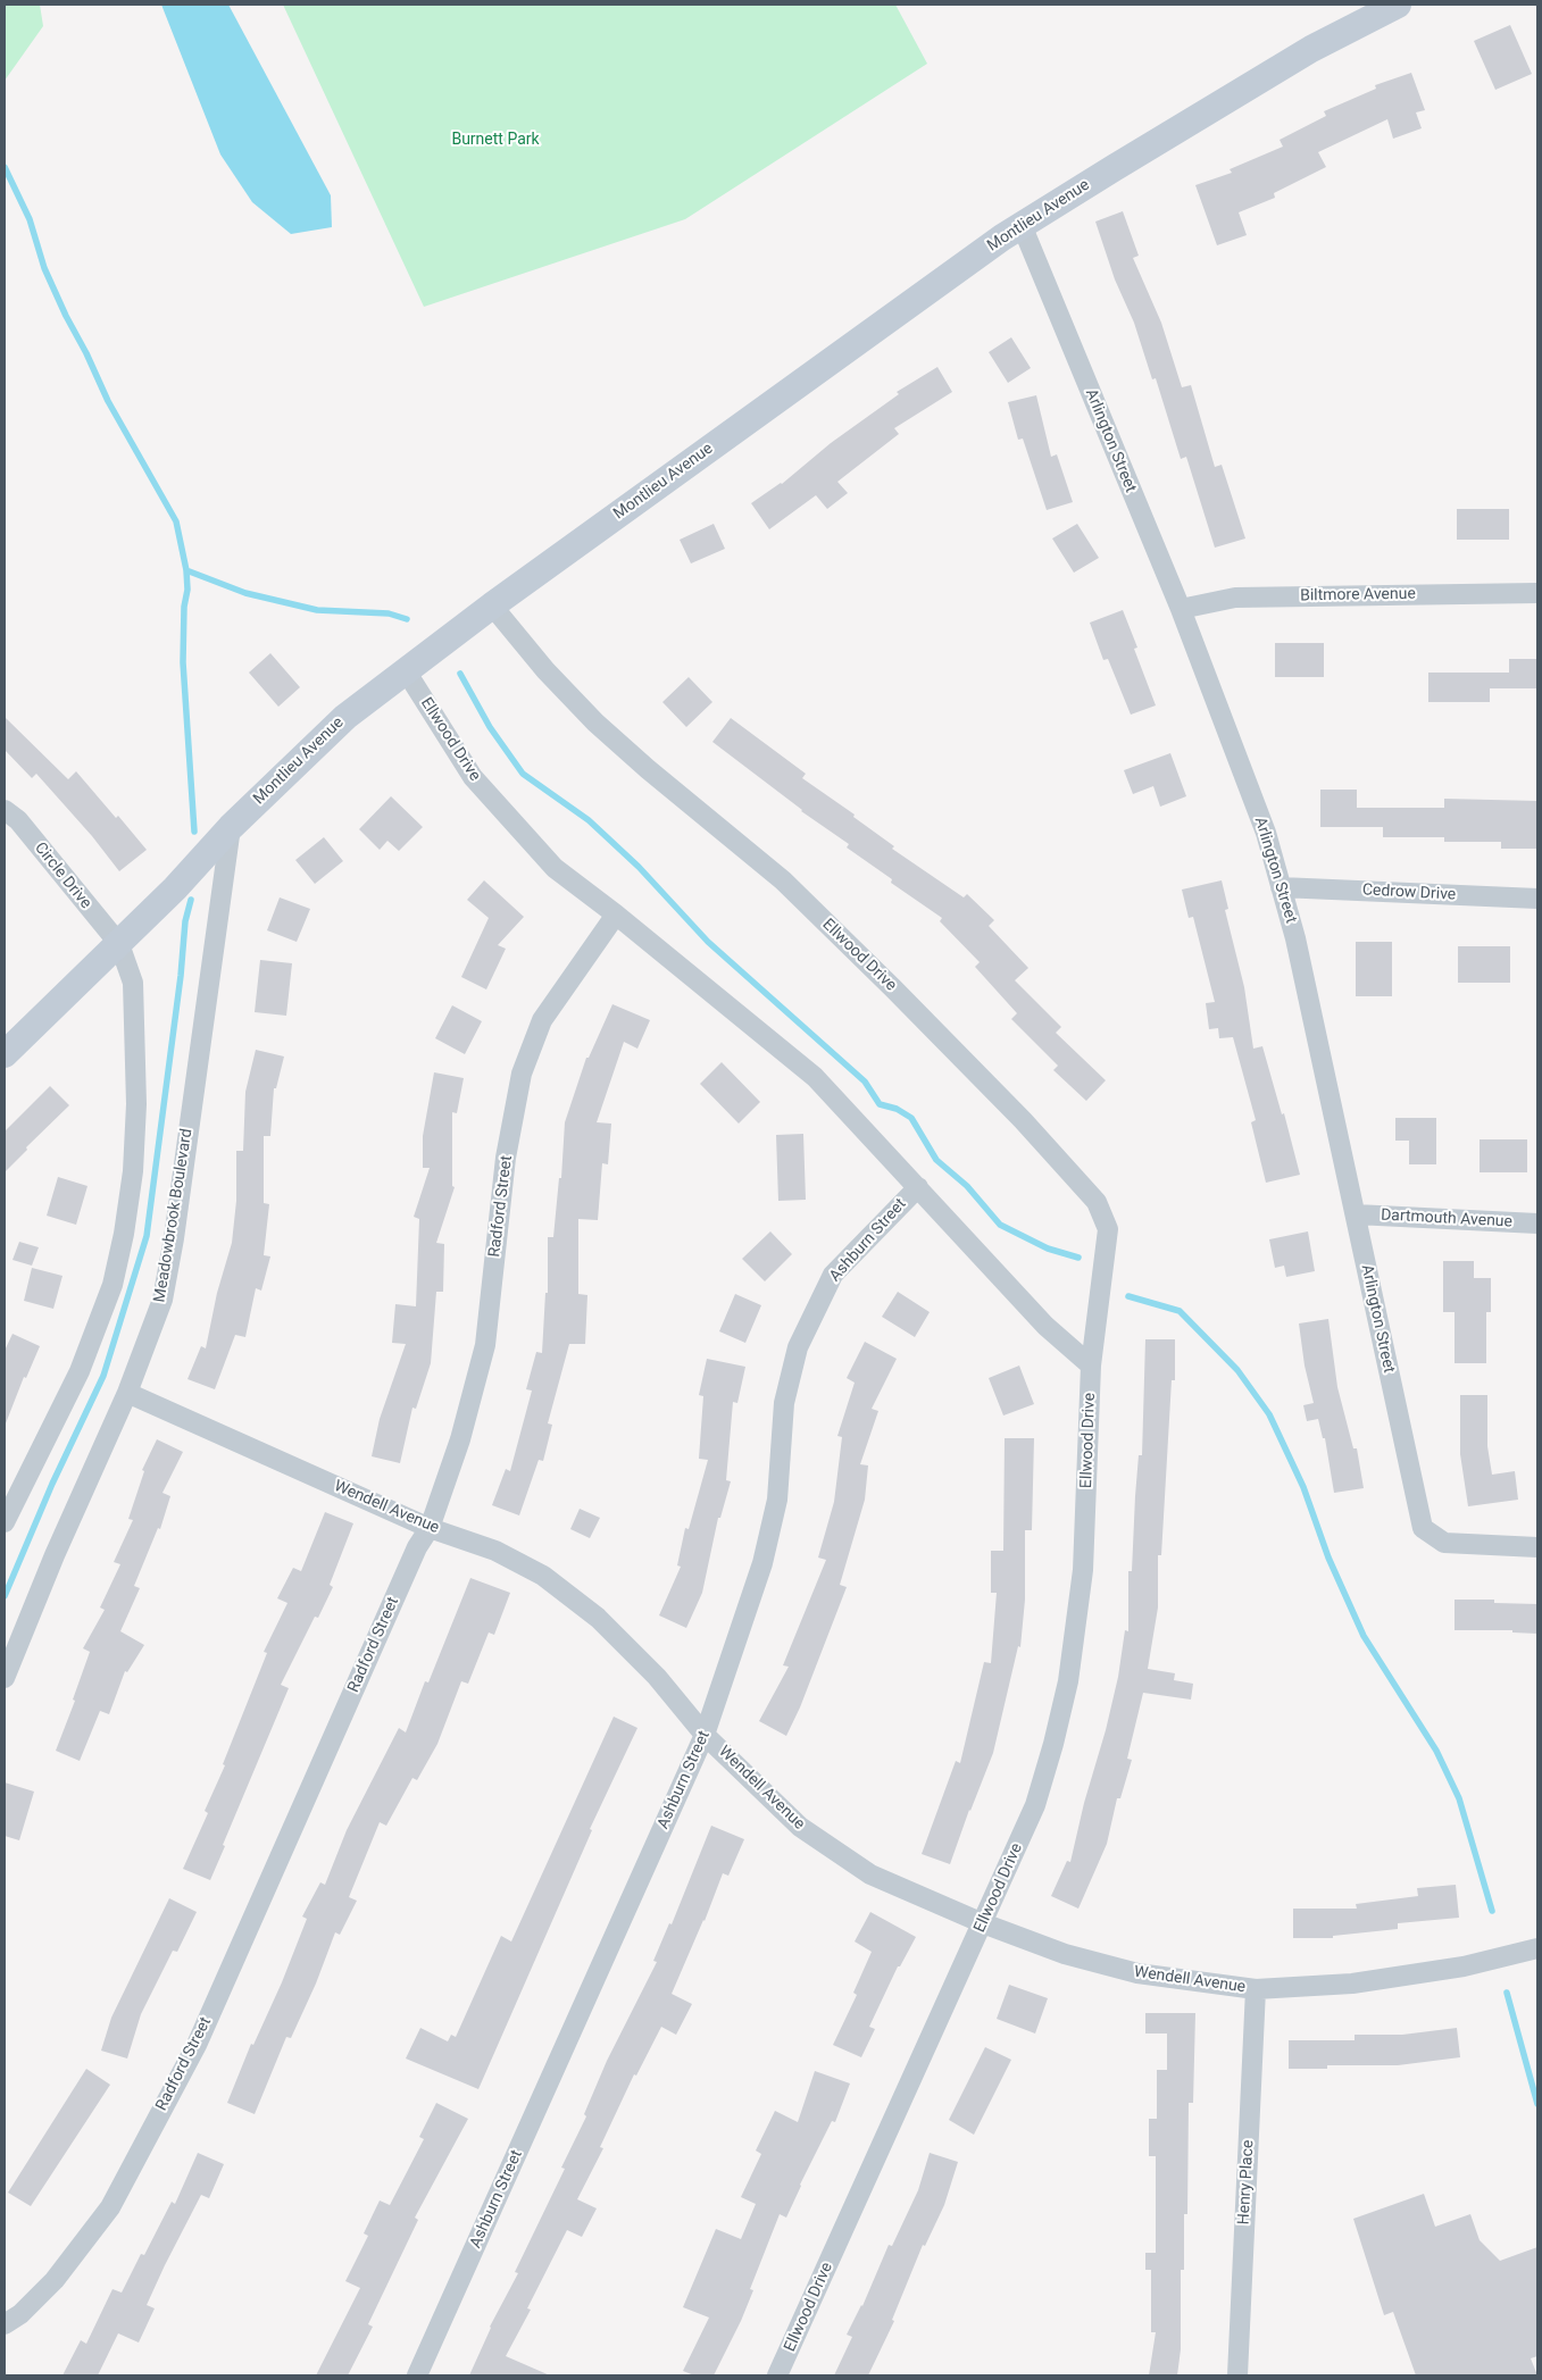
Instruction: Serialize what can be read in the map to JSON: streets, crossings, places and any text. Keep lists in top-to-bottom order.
{
  "streets": {
    "street": [
      "Montlieu Avenue",
      "Arlington Street",
      "Biltmore Avenue",
      "Ellwood Drive",
      "Circle Drive",
      "Cedrow Drive",
      "Radford Street",
      "Meadowbrook Boulevard",
      "Dartmouth Avenue",
      "Ashburn Street",
      "Wendell Avenue",
      "Henry Place"
    ]
  },
  "crossings": [
    ["Montlieu Avenue", "Arlington Street"],
    ["Montlieu Avenue", "Ellwood Drive"],
    ["Montlieu Avenue", "Circle Drive"],
    ["Montlieu Avenue", "Meadowbrook Boulevard"],
    ["Arlington Street", "Biltmore Avenue"],
    ["Arlington Street", "Cedrow Drive"],
    ["Arlington Street", "Dartmouth Avenue"],
    ["Ellwood Drive", "Radford Street"],
    ["Ellwood Drive", "Ashburn Street"],
    ["Ellwood Drive", "Wendell Avenue"],
    ["Radford Street", "Wendell Avenue"],
    ["Meadowbrook Boulevard", "Wendell Avenue"],
    ["Ashburn Street", "Wendell Avenue"],
    ["Wendell Avenue", "Henry Place"]
  ],
  "parks": ["Burnett Park"]
}
